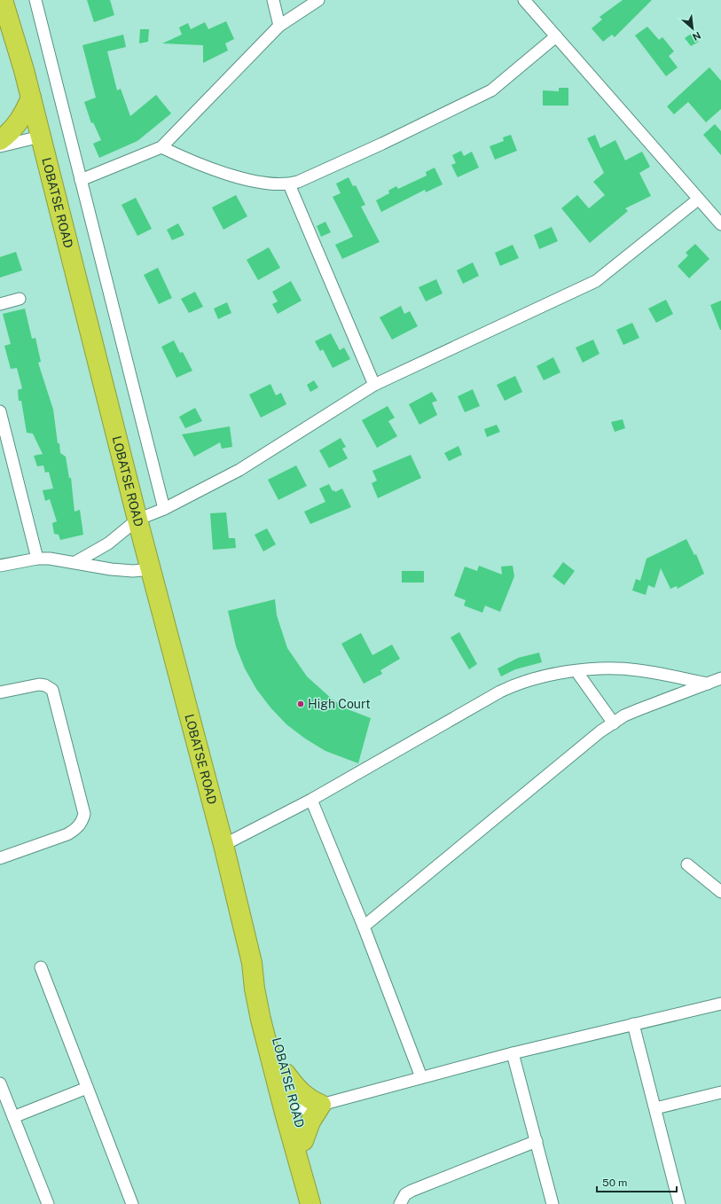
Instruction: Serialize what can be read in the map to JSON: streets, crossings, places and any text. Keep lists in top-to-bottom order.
{
  "streets": {
    "highway": ["LOBATSE ROAD"]
  },
  "places": ["High Court"],
  "scale_bar": "50 m",
  "north": "bottom right"
}
